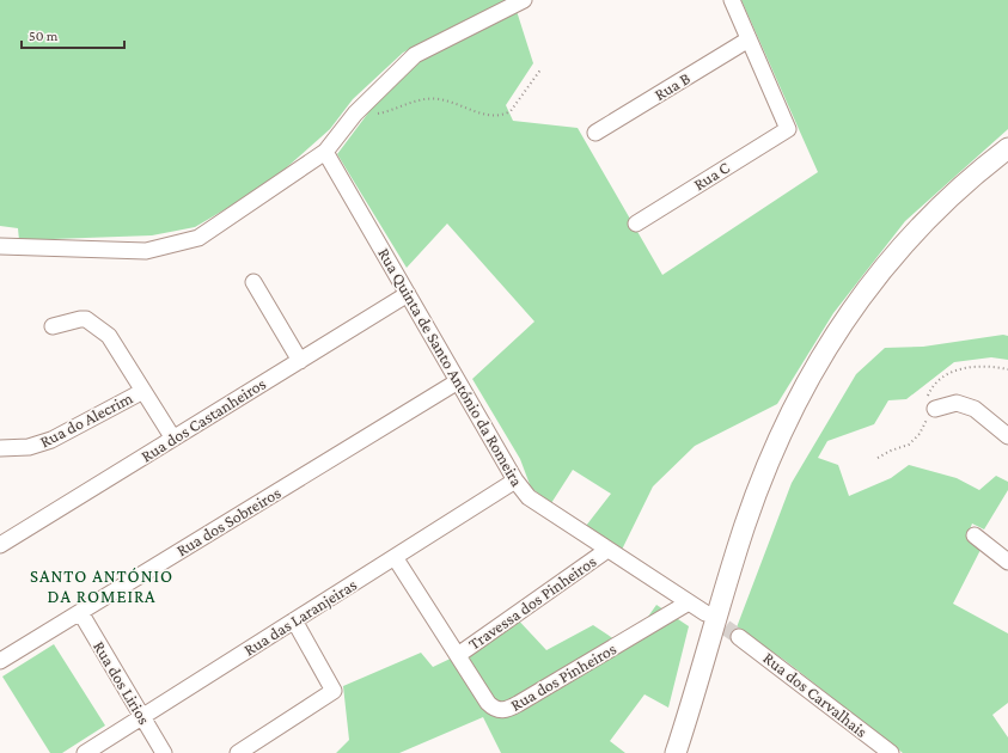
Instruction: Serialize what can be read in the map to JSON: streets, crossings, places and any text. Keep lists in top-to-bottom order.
{
  "streets": {
    "street": [
      "Rua B",
      "Rua C",
      "Rua Quinta de Santo António da Romeira",
      "Rua do Alecrim",
      "Rua dos Castanheiros",
      "Rua dos Sobreiros",
      "Travessa dos Pinheiros",
      "Rua das Laranjeiras",
      "Rua dos Pinheiros",
      "Rua dos Lirios",
      "Rua dos Carvalhais"
    ]
  },
  "crossings": [
    ["Rua B", "Rua C"],
    ["Rua Quinta de Santo António da Romeira", "Rua dos Castanheiros"],
    ["Rua Quinta de Santo António da Romeira", "Rua dos Sobreiros"],
    ["Rua Quinta de Santo António da Romeira", "Travessa dos Pinheiros"],
    ["Rua Quinta de Santo António da Romeira", "Rua das Laranjeiras"],
    ["Rua Quinta de Santo António da Romeira", "Rua dos Pinheiros"],
    ["Rua dos Sobreiros", "Rua dos Lirios"],
    ["Travessa dos Pinheiros", "Rua dos Pinheiros"],
    ["Rua das Laranjeiras", "Rua dos Pinheiros"],
    ["Rua das Laranjeiras", "Rua dos Lirios"]
  ],
  "districts": ["SANTO ANTÓNIO DA ROMEIRA"],
  "scale_bar": "50 m"
}
